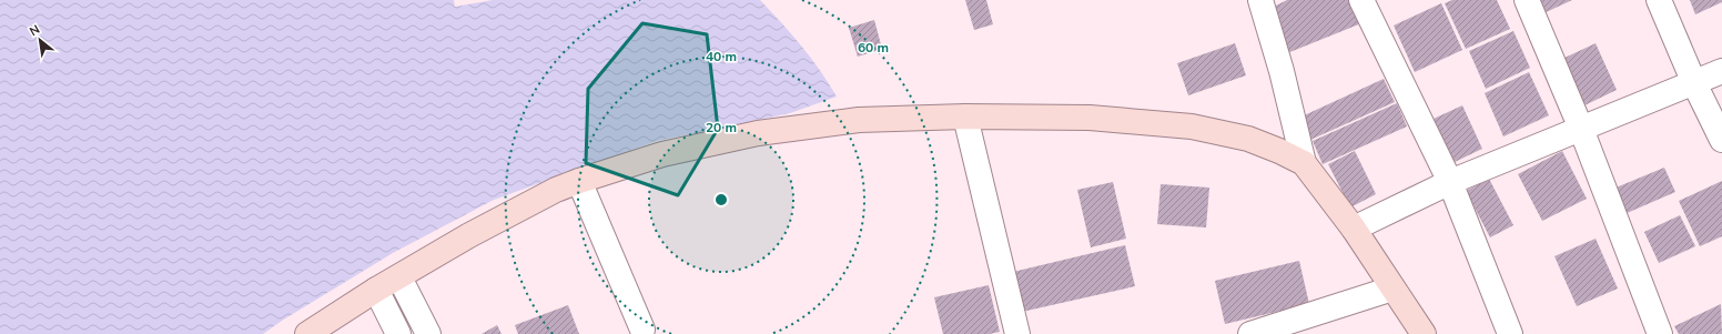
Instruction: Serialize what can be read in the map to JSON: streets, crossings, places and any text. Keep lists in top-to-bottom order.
{
  "north": "top left",
  "rings": ["60 m", "40 m", "20 m"]
}
